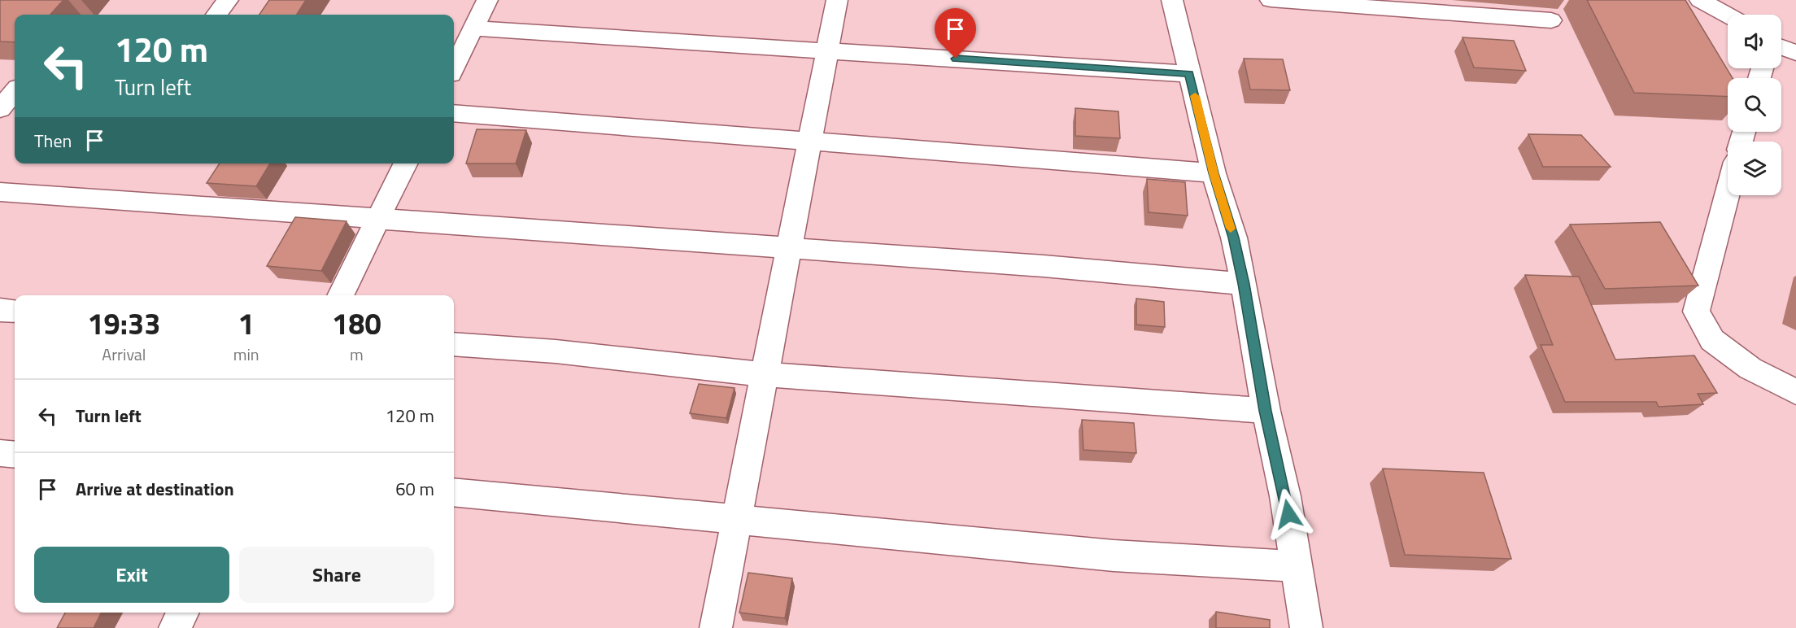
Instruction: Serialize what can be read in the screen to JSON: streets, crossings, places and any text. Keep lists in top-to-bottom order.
{
  "page": {
    "turn": ["120 m", "Turn left"],
    "then": "Then",
    "eta": [
      "19:33",
      "Arrival",
      "1",
      "min",
      "180",
      "m"
    ],
    "list": [
      {
        "name": "Turn left",
        "value": "120 m"
      },
      {
        "name": "Arrive at destination",
        "value": "60 m"
      }
    ],
    "buttons": ["Exit", "Share"]
  }
}
